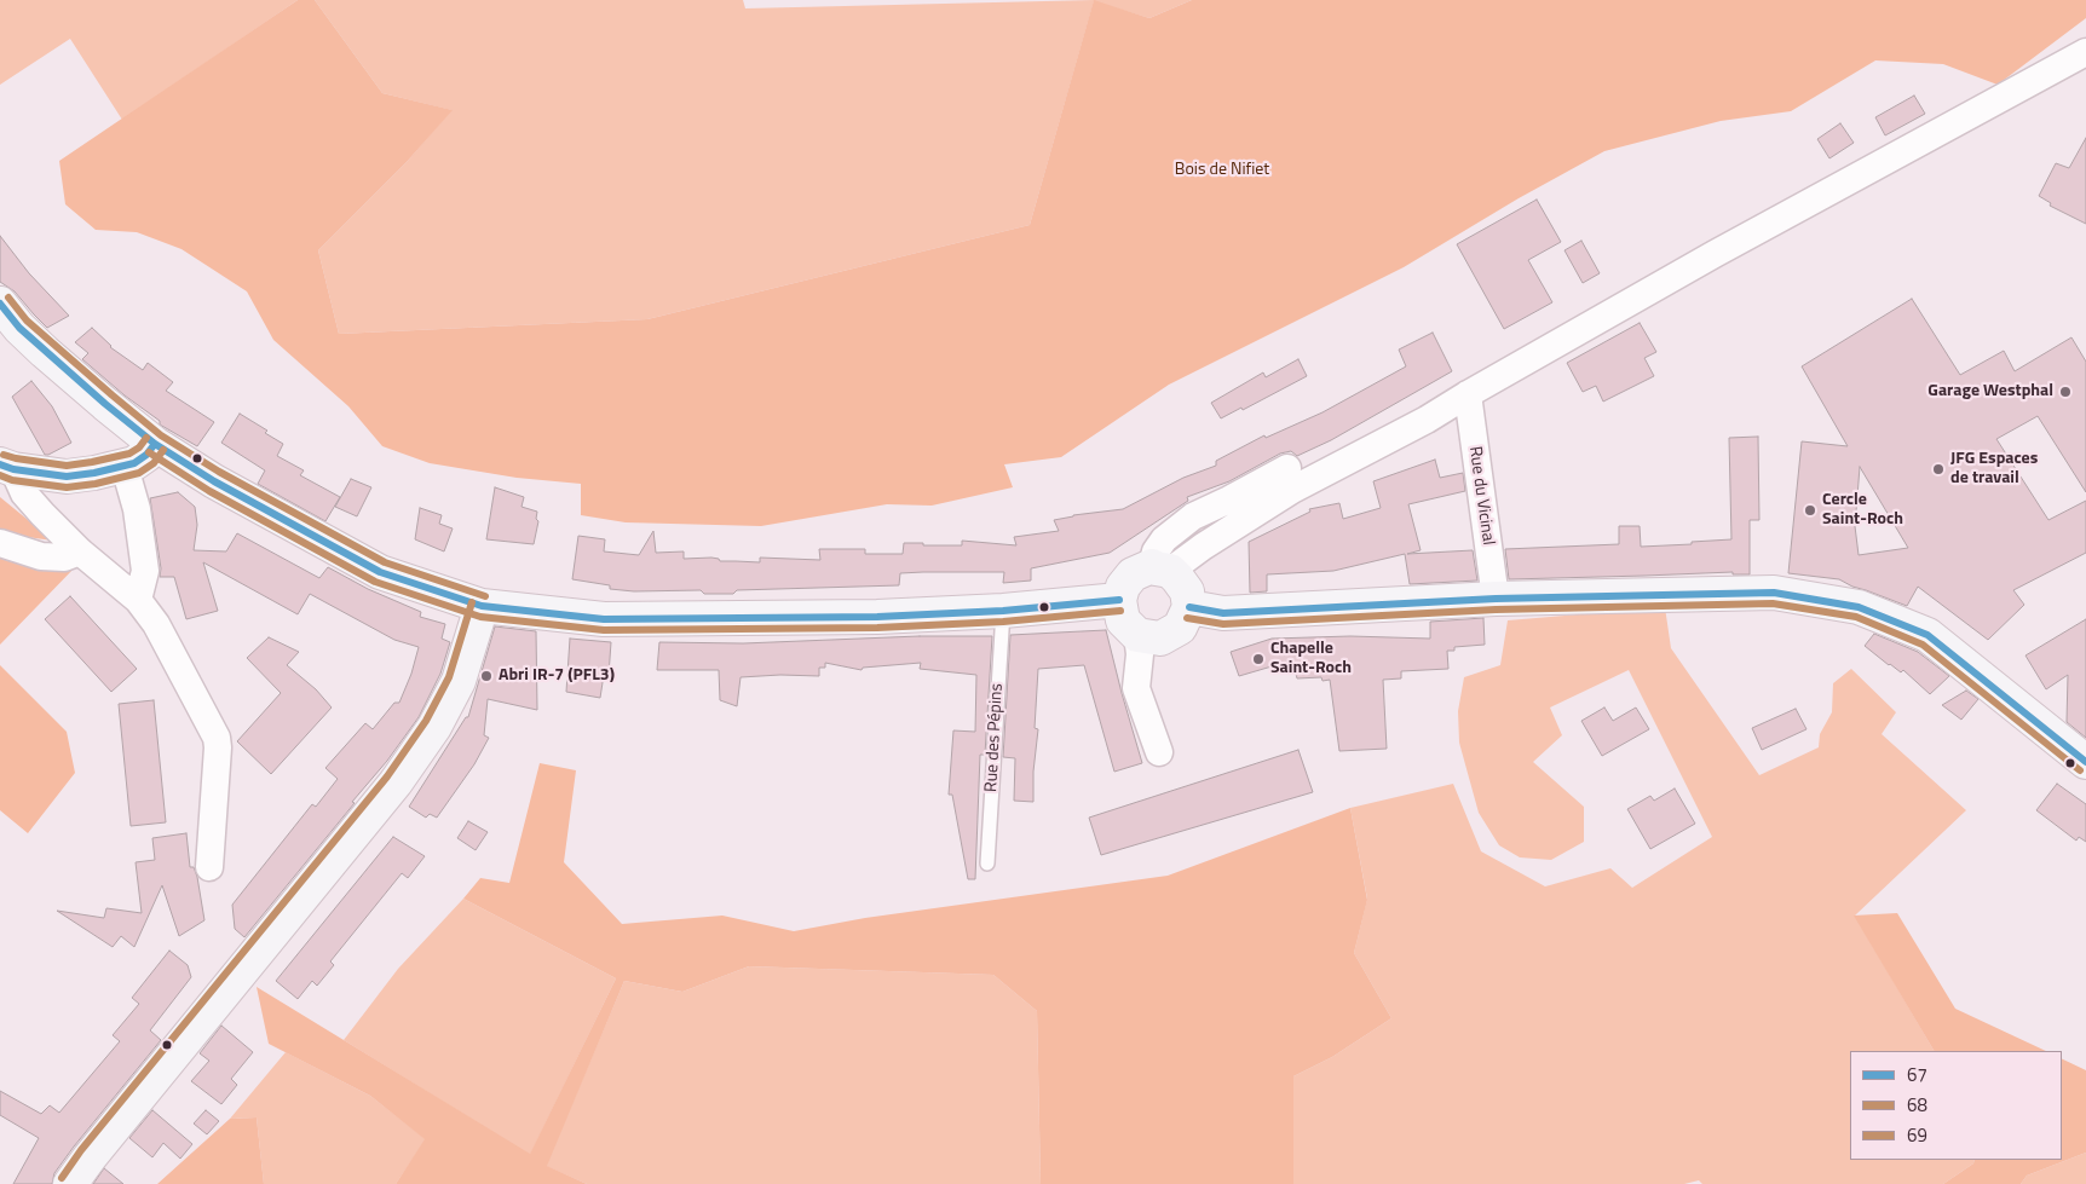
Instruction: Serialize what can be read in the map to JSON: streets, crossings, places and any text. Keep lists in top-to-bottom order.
{
  "streets": {
    "street": ["Rue du Vicinal"],
    "lane": ["Rue des Pépins"]
  },
  "parks": ["Bois de Nifiet"],
  "places": [
    "Garage Westphal",
    "JFG Espaces de travail",
    "Cercle Saint-Roch",
    "Chapelle Saint-Roch",
    "Abri IR-7 (PFL3)"
  ],
  "lines": ["transit line 69", "transit line 67", "transit line 68"],
  "legend": ["67", "68", "69"]
}
